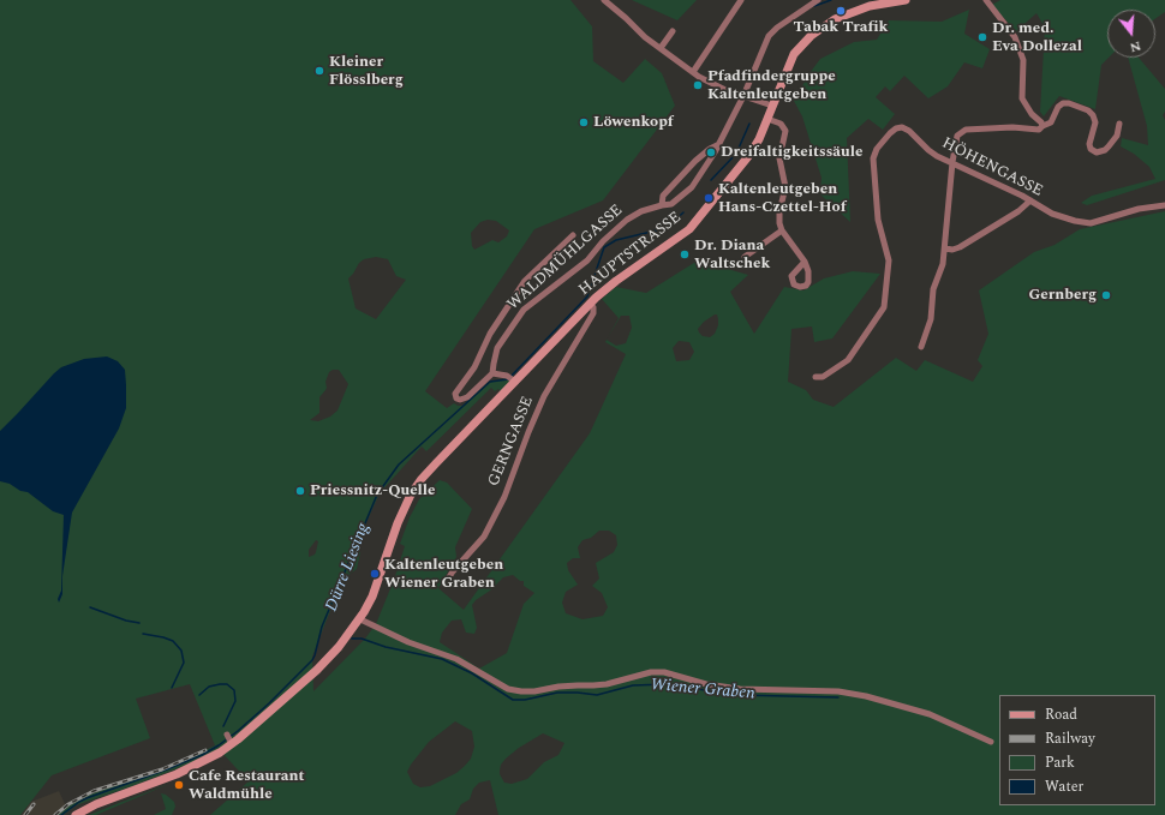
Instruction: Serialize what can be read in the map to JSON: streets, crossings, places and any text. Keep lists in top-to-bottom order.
{
  "streets": {
    "main road": ["HAUPTSTRASSE"],
    "street": ["HÖHENGASSE", "WALDMÜHLGASSE", "GERNGASSE"]
  },
  "crossings": [
    ["HAUPTSTRASSE", "GERNGASSE"]
  ],
  "water": ["Dürre Liesing", "Wiener Graben"],
  "places": [
    "Tabak Trafik",
    "Dr. med. Eva Dollezal",
    "Kleiner Flösslberg",
    "Pfadfindergruppe Kaltenleutgeben",
    "Löwenkopf",
    "Dreifaltigkeitssäule",
    "Kaltenleutgeben Hans-Czettel-Hof",
    "Dr. Diana Waltschek",
    "Gernberg",
    "Priessnitz-Quelle",
    "Kaltenleutgeben Wiener Graben",
    "Cafe Restaurant Waldmühle"
  ],
  "legend": [
    "Road",
    "Railway",
    "Park",
    "Water"
  ],
  "north": "bottom"
}
